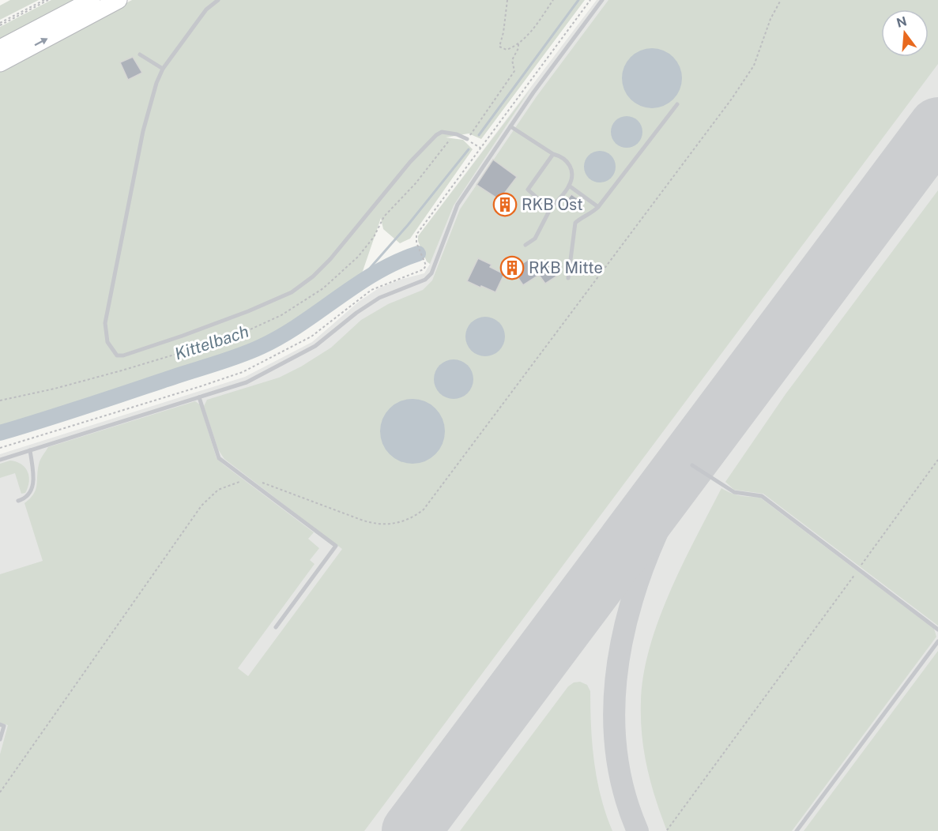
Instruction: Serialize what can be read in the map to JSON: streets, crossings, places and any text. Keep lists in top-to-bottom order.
{
  "water": ["Kittelbach"],
  "places": {
    "building": ["RKB Ost", "RKB Mitte"]
  },
  "north": "top"
}
